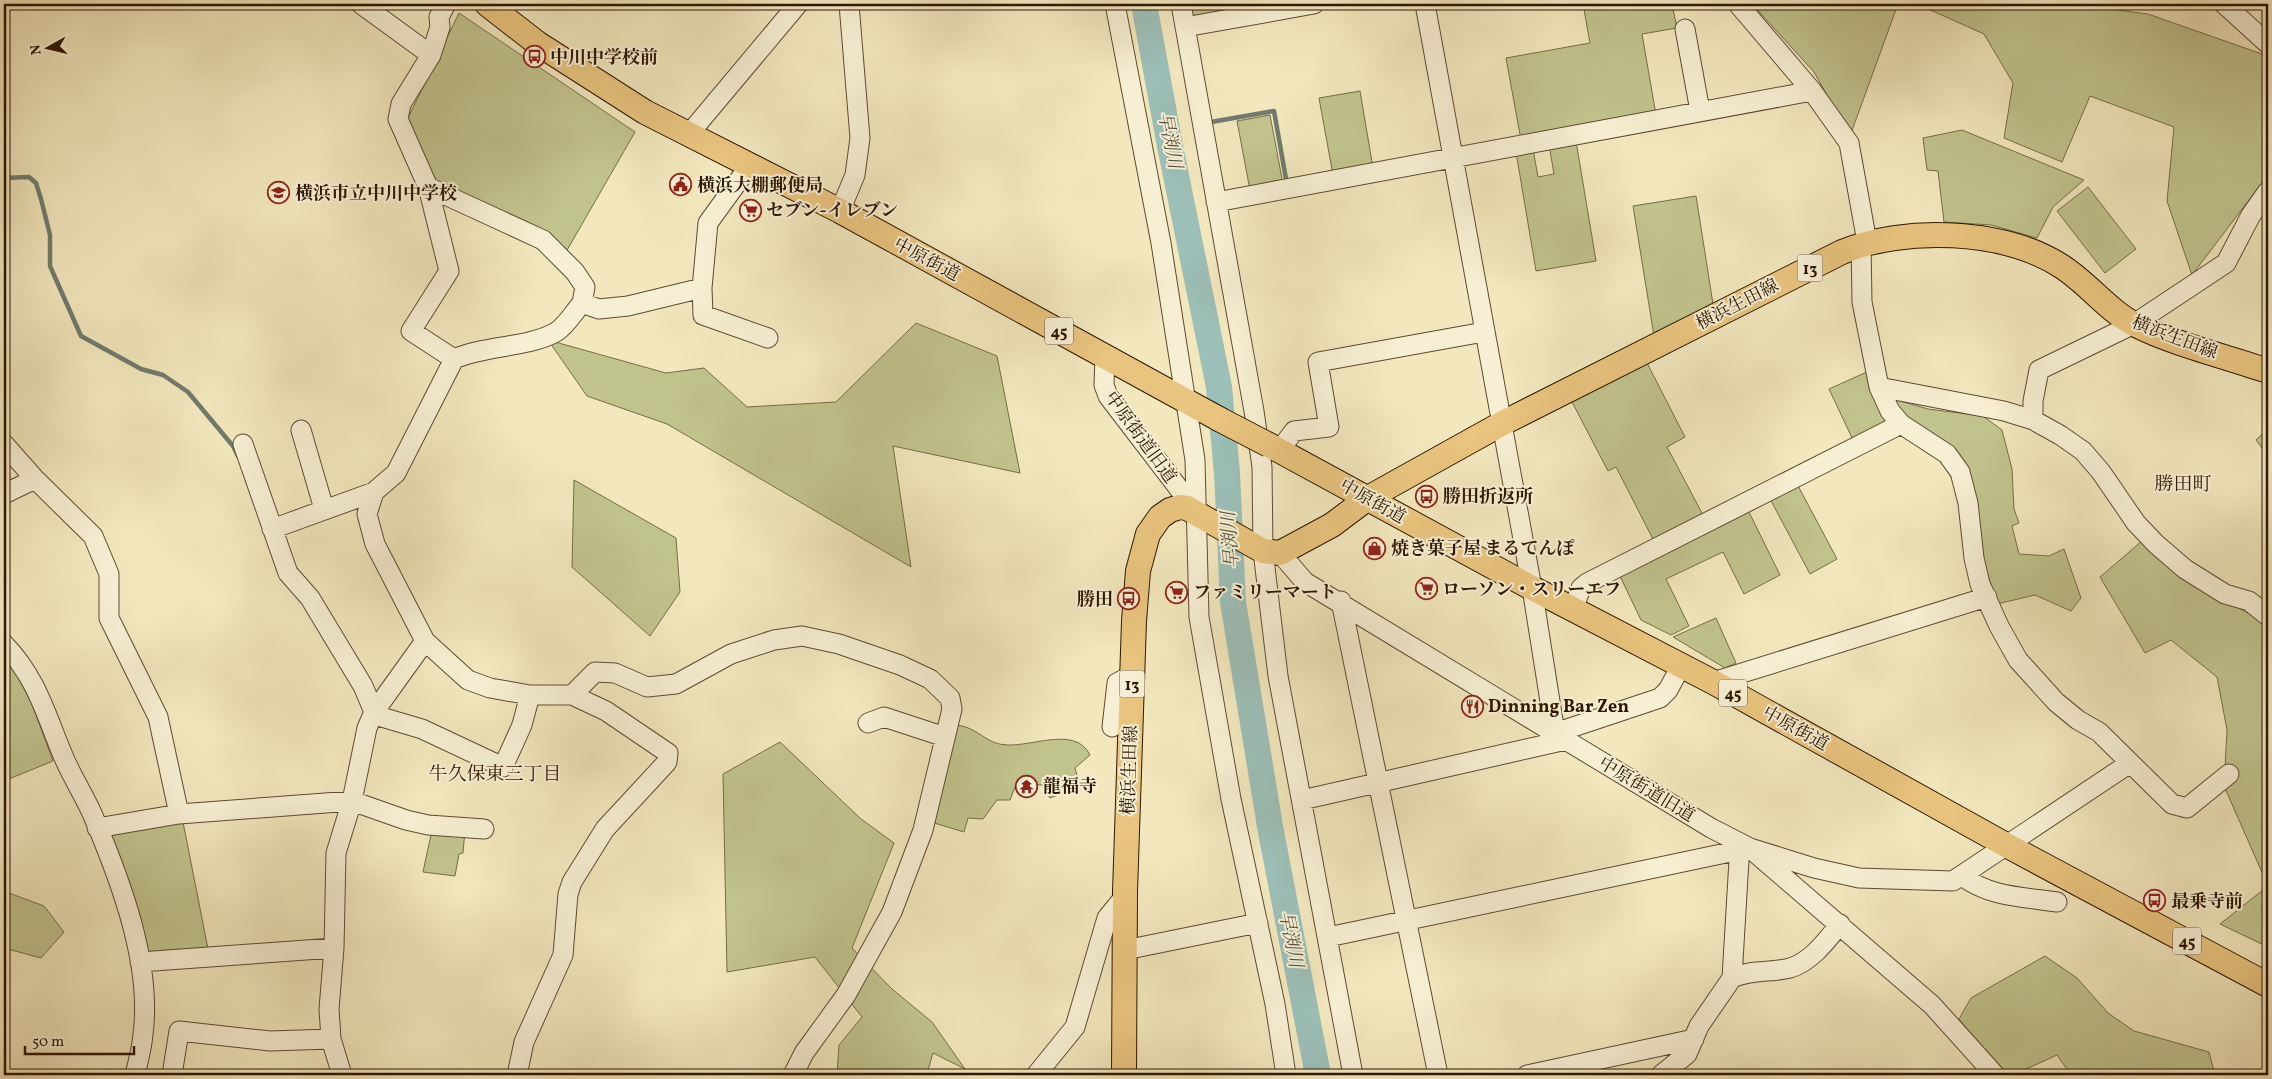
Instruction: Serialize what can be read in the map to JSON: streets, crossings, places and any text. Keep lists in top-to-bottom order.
{
  "streets": {
    "main road": [
      "中原街道",
      "13",
      "横浜生田線",
      "45"
    ],
    "street": ["中原街道旧道"]
  },
  "crossings": [
    ["中原街道", "横浜生田線"],
    ["中原街道", "45"],
    ["中原街道", "中原街道旧道"],
    ["13", "横浜生田線"],
    ["13", "中原街道旧道"],
    ["横浜生田線", "中原街道旧道"]
  ],
  "districts": ["勝田町", "牛久保東三丁目"],
  "water": ["早渕川"],
  "places": {
    "bus stop": [
      "中川中学校前",
      "勝田折返所",
      "勝田",
      "最乗寺前"
    ],
    "public building": ["横浜大棚郵便局"],
    "school or university": ["横浜市立中川中学校"],
    "supermarket": ["セブン-イレブン", "ローソン・スリーエフ", "ファミリーマート"],
    "shop": ["焼き菓子屋 まるてんぽ"],
    "restaurant": ["Dinning Bar Zen"],
    "temple": ["龍福寺"]
  },
  "scale_bar": "50 m",
  "north": "left"
}
